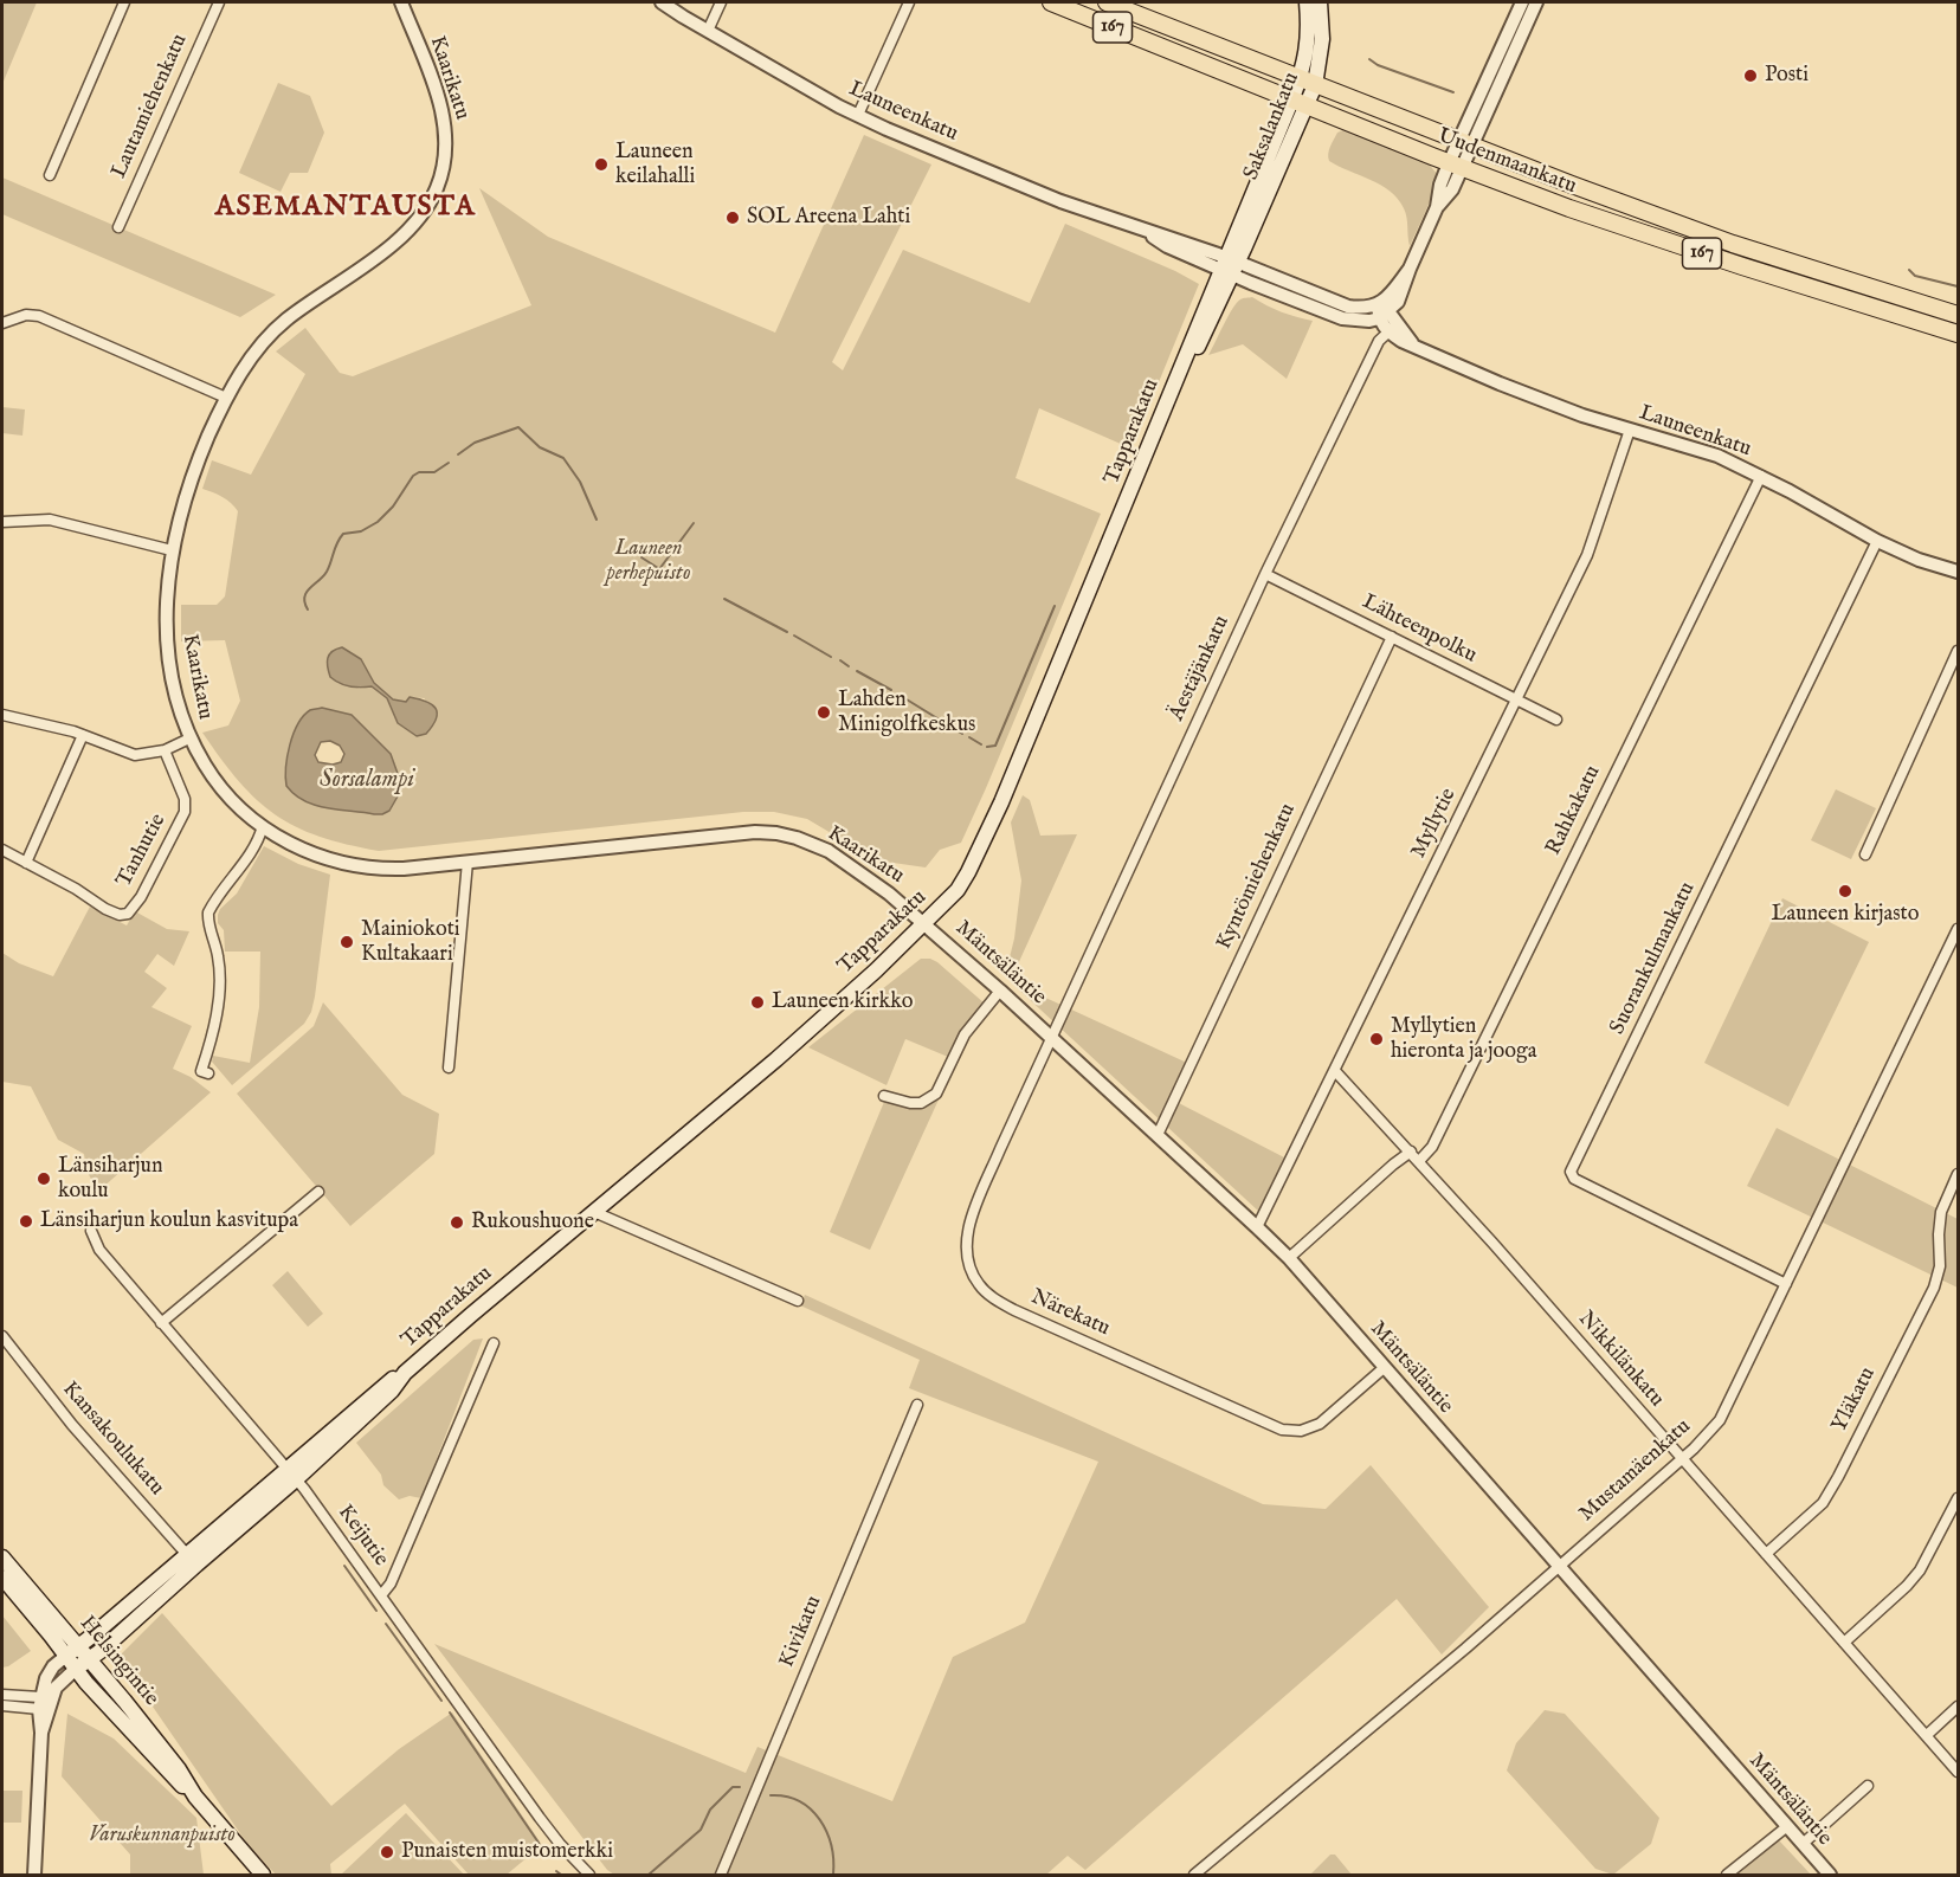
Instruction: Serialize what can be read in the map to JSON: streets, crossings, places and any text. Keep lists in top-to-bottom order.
{
  "streets": {
    "main road": [
      "167",
      "Saksalankatu",
      "Uudenmaankatu",
      "Tapparakatu",
      "Helsingintie"
    ],
    "street": [
      "Kaarikatu",
      "Lautamiehenkatu",
      "Launeenkatu",
      "Lähteenpolku",
      "Äestäjänkatu",
      "Rahkakatu",
      "Myllytie",
      "Tanhutie",
      "Kyntömiehenkatu",
      "Suorankulmankatu",
      "Mäntsäläntie",
      "Närekatu",
      "Nikkilänkatu",
      "Yläkatu",
      "Kansakoulukatu",
      "Mustamäenkatu",
      "Keijutie",
      "Kivikatu"
    ]
  },
  "crossings": [
    ["Kaarikatu", "Tapparakatu"],
    ["Kaarikatu", "Mäntsäläntie"],
    ["Launeenkatu", "Saksalankatu"],
    ["Launeenkatu", "Tapparakatu"],
    ["Launeenkatu", "Äestäjänkatu"],
    ["Launeenkatu", "Rahkakatu"],
    ["Launeenkatu", "Myllytie"],
    ["Launeenkatu", "Suorankulmankatu"],
    ["Saksalankatu", "Uudenmaankatu"],
    ["Saksalankatu", "Tapparakatu"],
    ["Tapparakatu", "Mäntsäläntie"],
    ["Tapparakatu", "Kansakoulukatu"],
    ["Tapparakatu", "Keijutie"],
    ["Tapparakatu", "Helsingintie"],
    ["Lähteenpolku", "Äestäjänkatu"],
    ["Lähteenpolku", "Myllytie"],
    ["Lähteenpolku", "Kyntömiehenkatu"],
    ["Äestäjänkatu", "Mäntsäläntie"],
    ["Äestäjänkatu", "Närekatu"],
    ["Rahkakatu", "Nikkilänkatu"],
    ["Myllytie", "Mäntsäläntie"],
    ["Myllytie", "Nikkilänkatu"],
    ["Kyntömiehenkatu", "Mäntsäläntie"],
    ["Suorankulmankatu", "Mustamäenkatu"],
    ["Mäntsäläntie", "Närekatu"],
    ["Mäntsäläntie", "Mustamäenkatu"],
    ["Nikkilänkatu", "Yläkatu"],
    ["Nikkilänkatu", "Mustamäenkatu"]
  ],
  "districts": ["ASEMANTAUSTA"],
  "water": ["Sorsalampi"],
  "parks": ["Launeen perhepuisto", "Varuskunnanpuisto"],
  "places": [
    "Posti",
    "Launeen keilahalli",
    "SOL Areena Lahti",
    "Lahden Minigolfkeskus",
    "Launeen kirjasto",
    "Mainiokoti Kultakaari",
    "Launeen kirkko",
    "Myllytien hieronta ja jooga",
    "Länsiharjun koulu",
    "Länsiharjun koulun kasvitupa",
    "Rukoushuone",
    "Punaisten muistomerkki"
  ]
}
